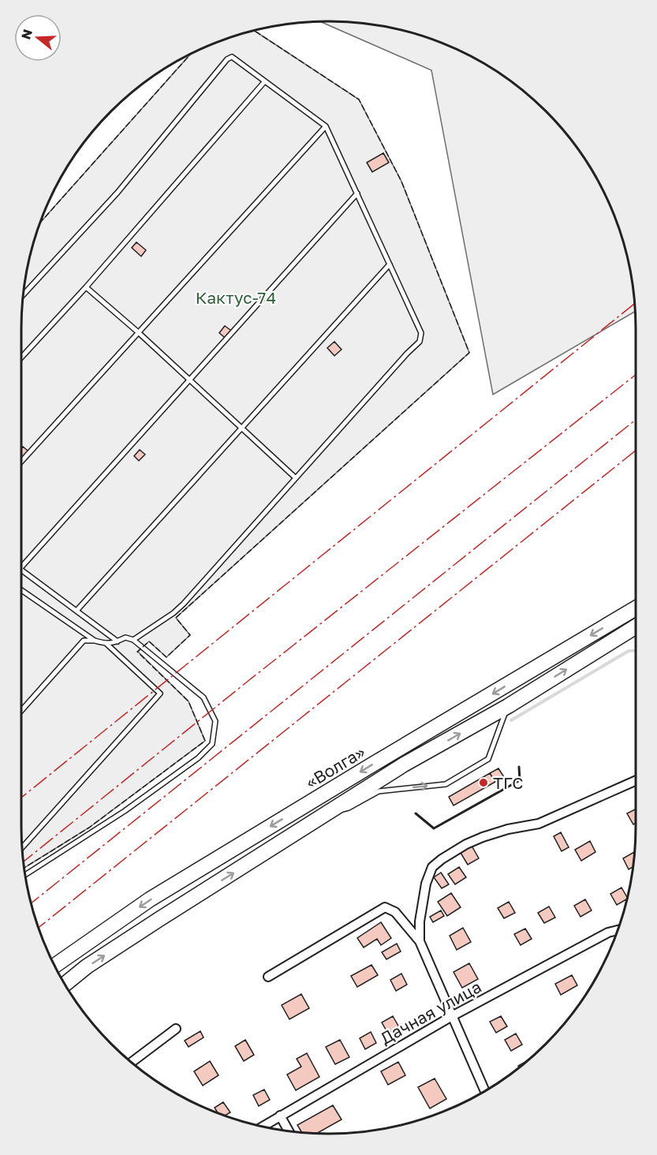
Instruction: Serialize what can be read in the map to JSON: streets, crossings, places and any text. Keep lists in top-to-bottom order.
{
  "streets": {
    "highway": ["«Волга»"],
    "street": ["Дачная улица"]
  },
  "parks": ["Кактус-74"],
  "places": ["ТГС"],
  "north": "left"
}
